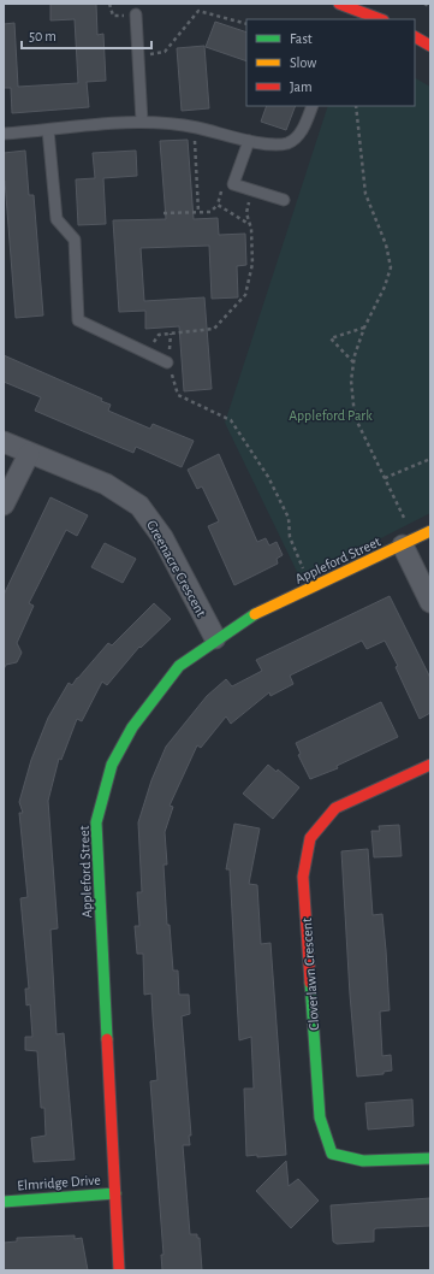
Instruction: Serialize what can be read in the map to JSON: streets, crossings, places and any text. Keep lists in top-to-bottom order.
{
  "streets": {
    "street": [
      "Appleford Street",
      "Greenacre Crescent",
      "Cloverlawn Crescent",
      "Elmridge Drive"
    ]
  },
  "crossings": [
    ["Appleford Street", "Greenacre Crescent"],
    ["Appleford Street", "Elmridge Drive"]
  ],
  "parks": ["Appleford Park"],
  "legend": ["Fast", "Slow", "Jam"],
  "scale_bar": "50 m"
}
